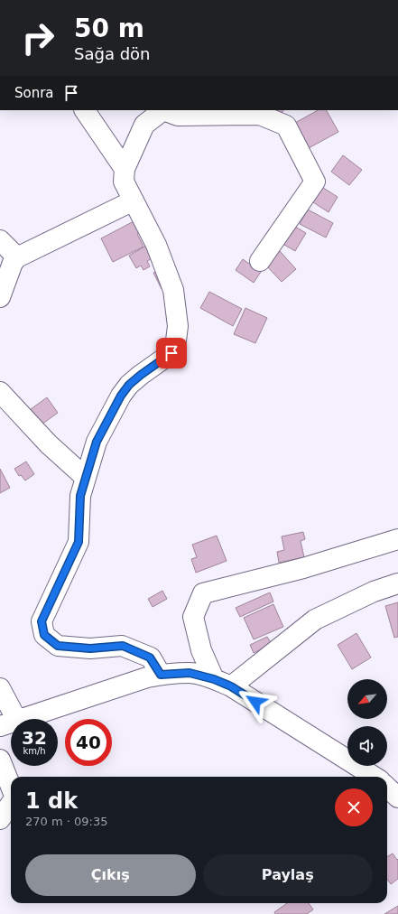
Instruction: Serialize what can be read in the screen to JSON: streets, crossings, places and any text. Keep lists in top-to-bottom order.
{
  "north": "bottom left",
  "page": {
    "turn": ["50 m", "Sağa dön"],
    "then": "Sonra",
    "speed": "32 km/h",
    "limit": "40",
    "heading": ["1 dk", "270 m · 09:35"],
    "buttons": ["Çıkış", "Paylaş"]
  }
}
